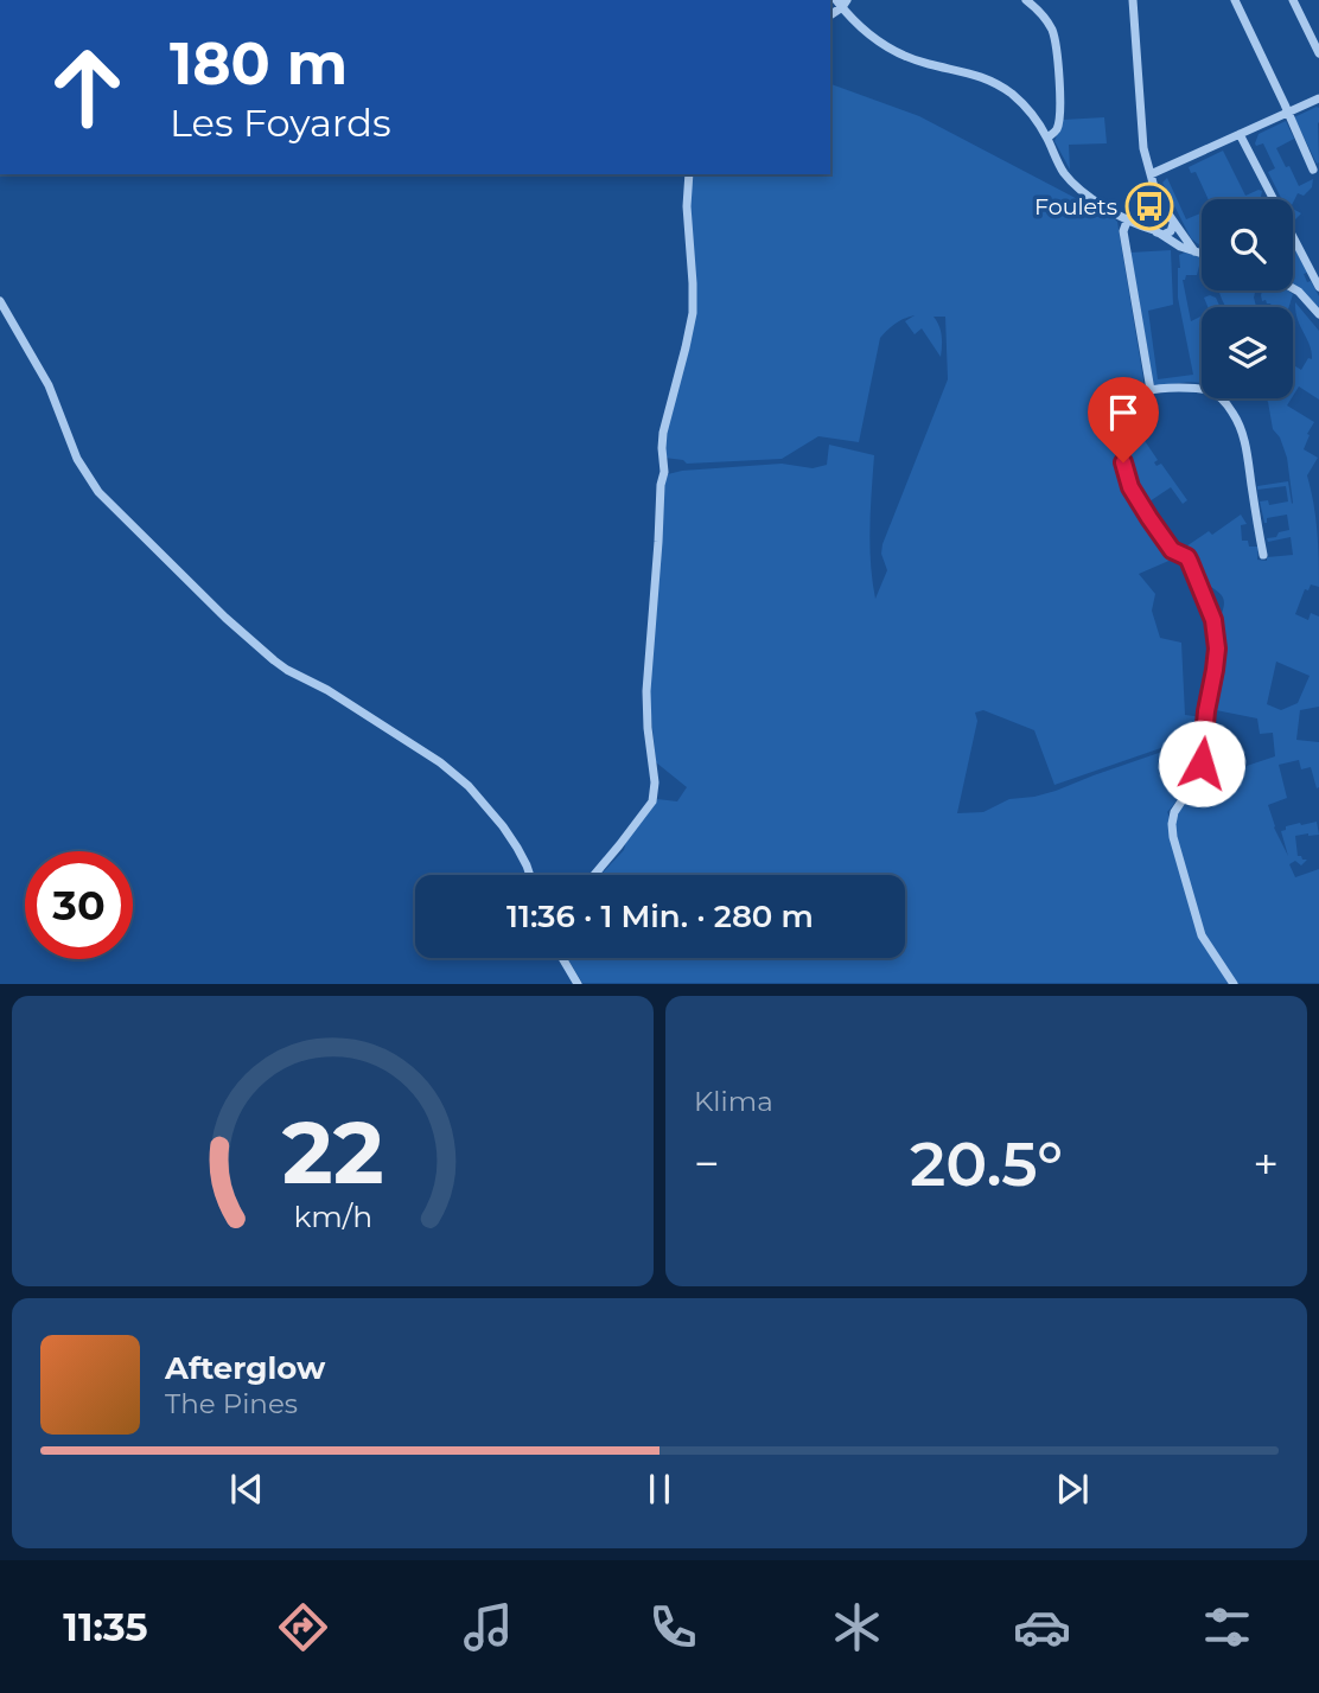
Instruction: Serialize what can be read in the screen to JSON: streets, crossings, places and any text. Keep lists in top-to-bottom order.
{
  "places": {
    "bus stop": ["Foulets"]
  },
  "page": {
    "turn": ["180 m", "Les Foyards"],
    "limit": "30",
    "trip": "11:36 · 1 Min. · 280 m",
    "tile": "Klima",
    "heat": ["−", "20.5°", "+"],
    "song": ["Afterglow", "The Pines"],
    "tabs": "11:35",
    "gauge": ["22", "km/h"]
  }
}
